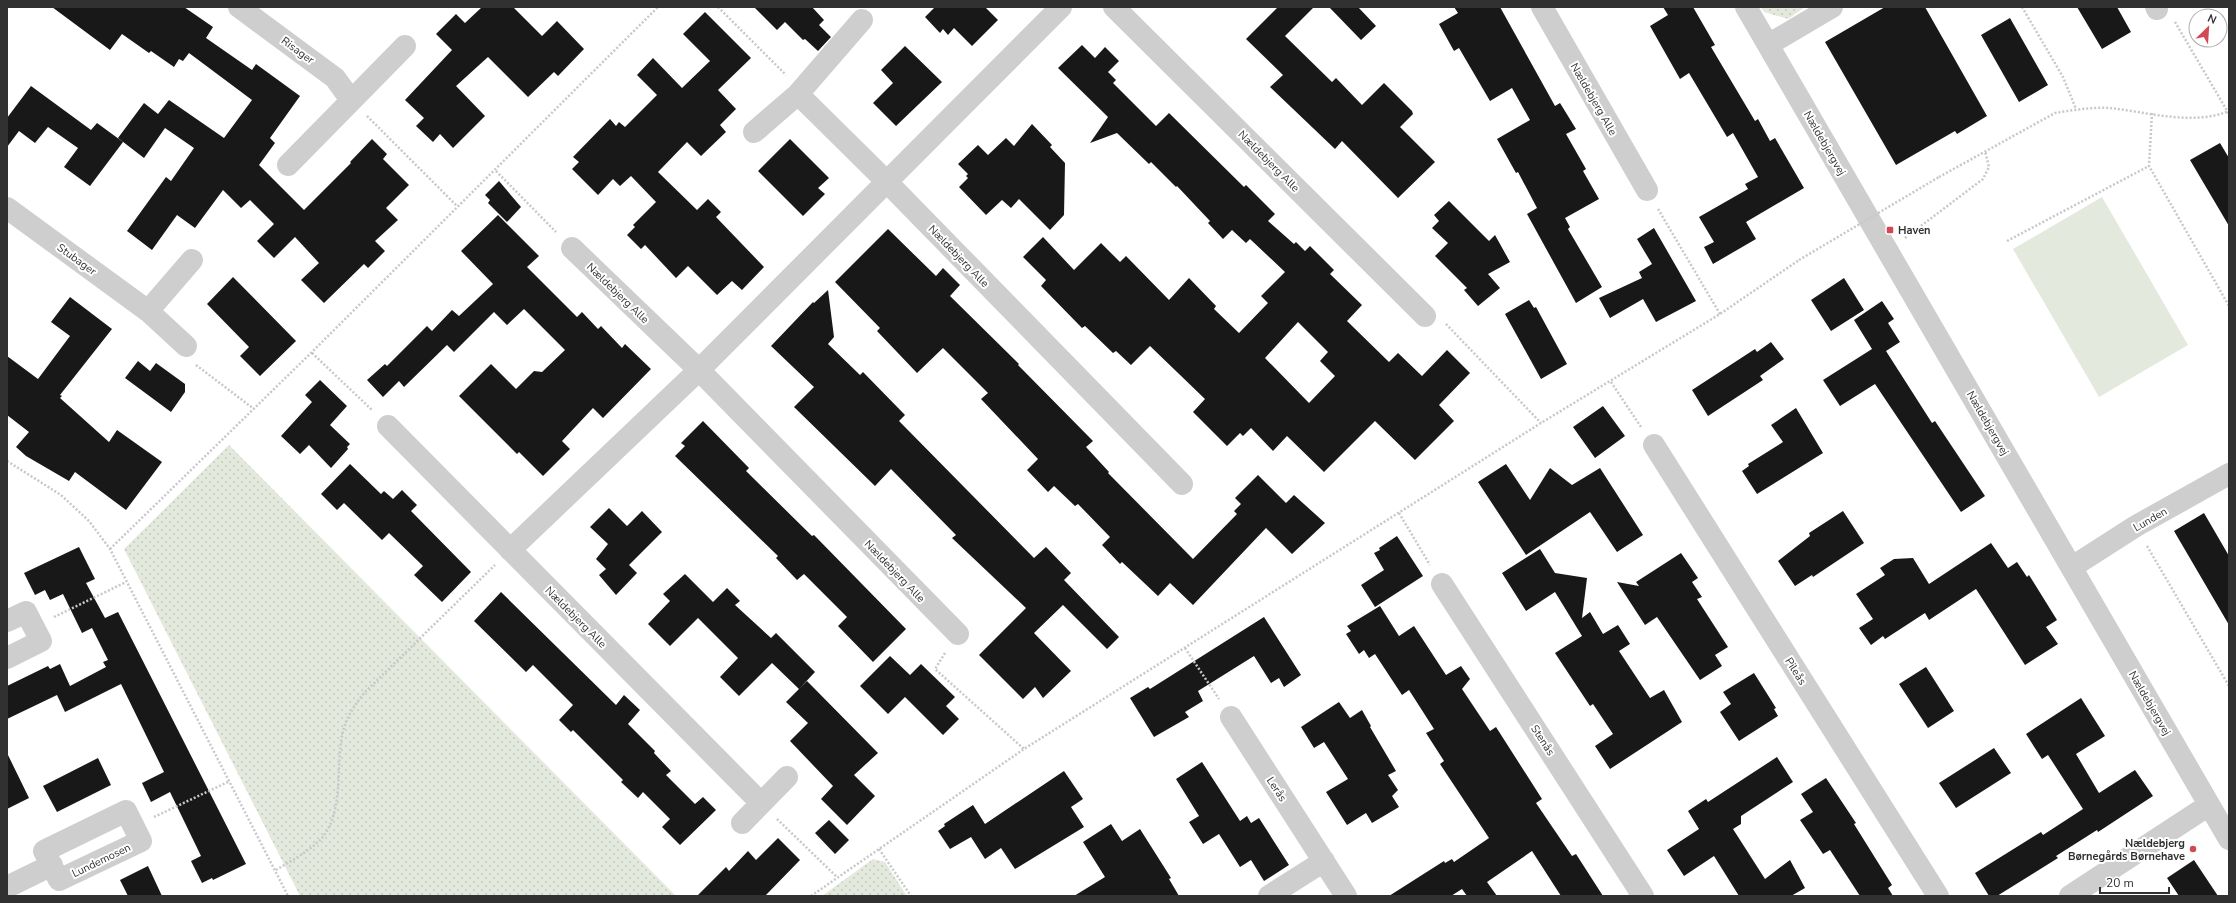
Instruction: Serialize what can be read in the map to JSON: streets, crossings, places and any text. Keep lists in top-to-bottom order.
{
  "streets": {
    "street": [
      "Risager",
      "Nældebjerg Alle",
      "Nældebjergvej",
      "Stubager",
      "Lunden",
      "Pileås",
      "Stenås",
      "Lerås",
      "Lundemosen"
    ]
  },
  "crossings": [
    ["Nældebjergvej", "Lunden"]
  ],
  "places": {
    "transit": ["Haven"],
    "other": ["Nældebjerg Børnegårds Børnehave"]
  },
  "scale_bar": "20 m",
  "north": "top right"
}
